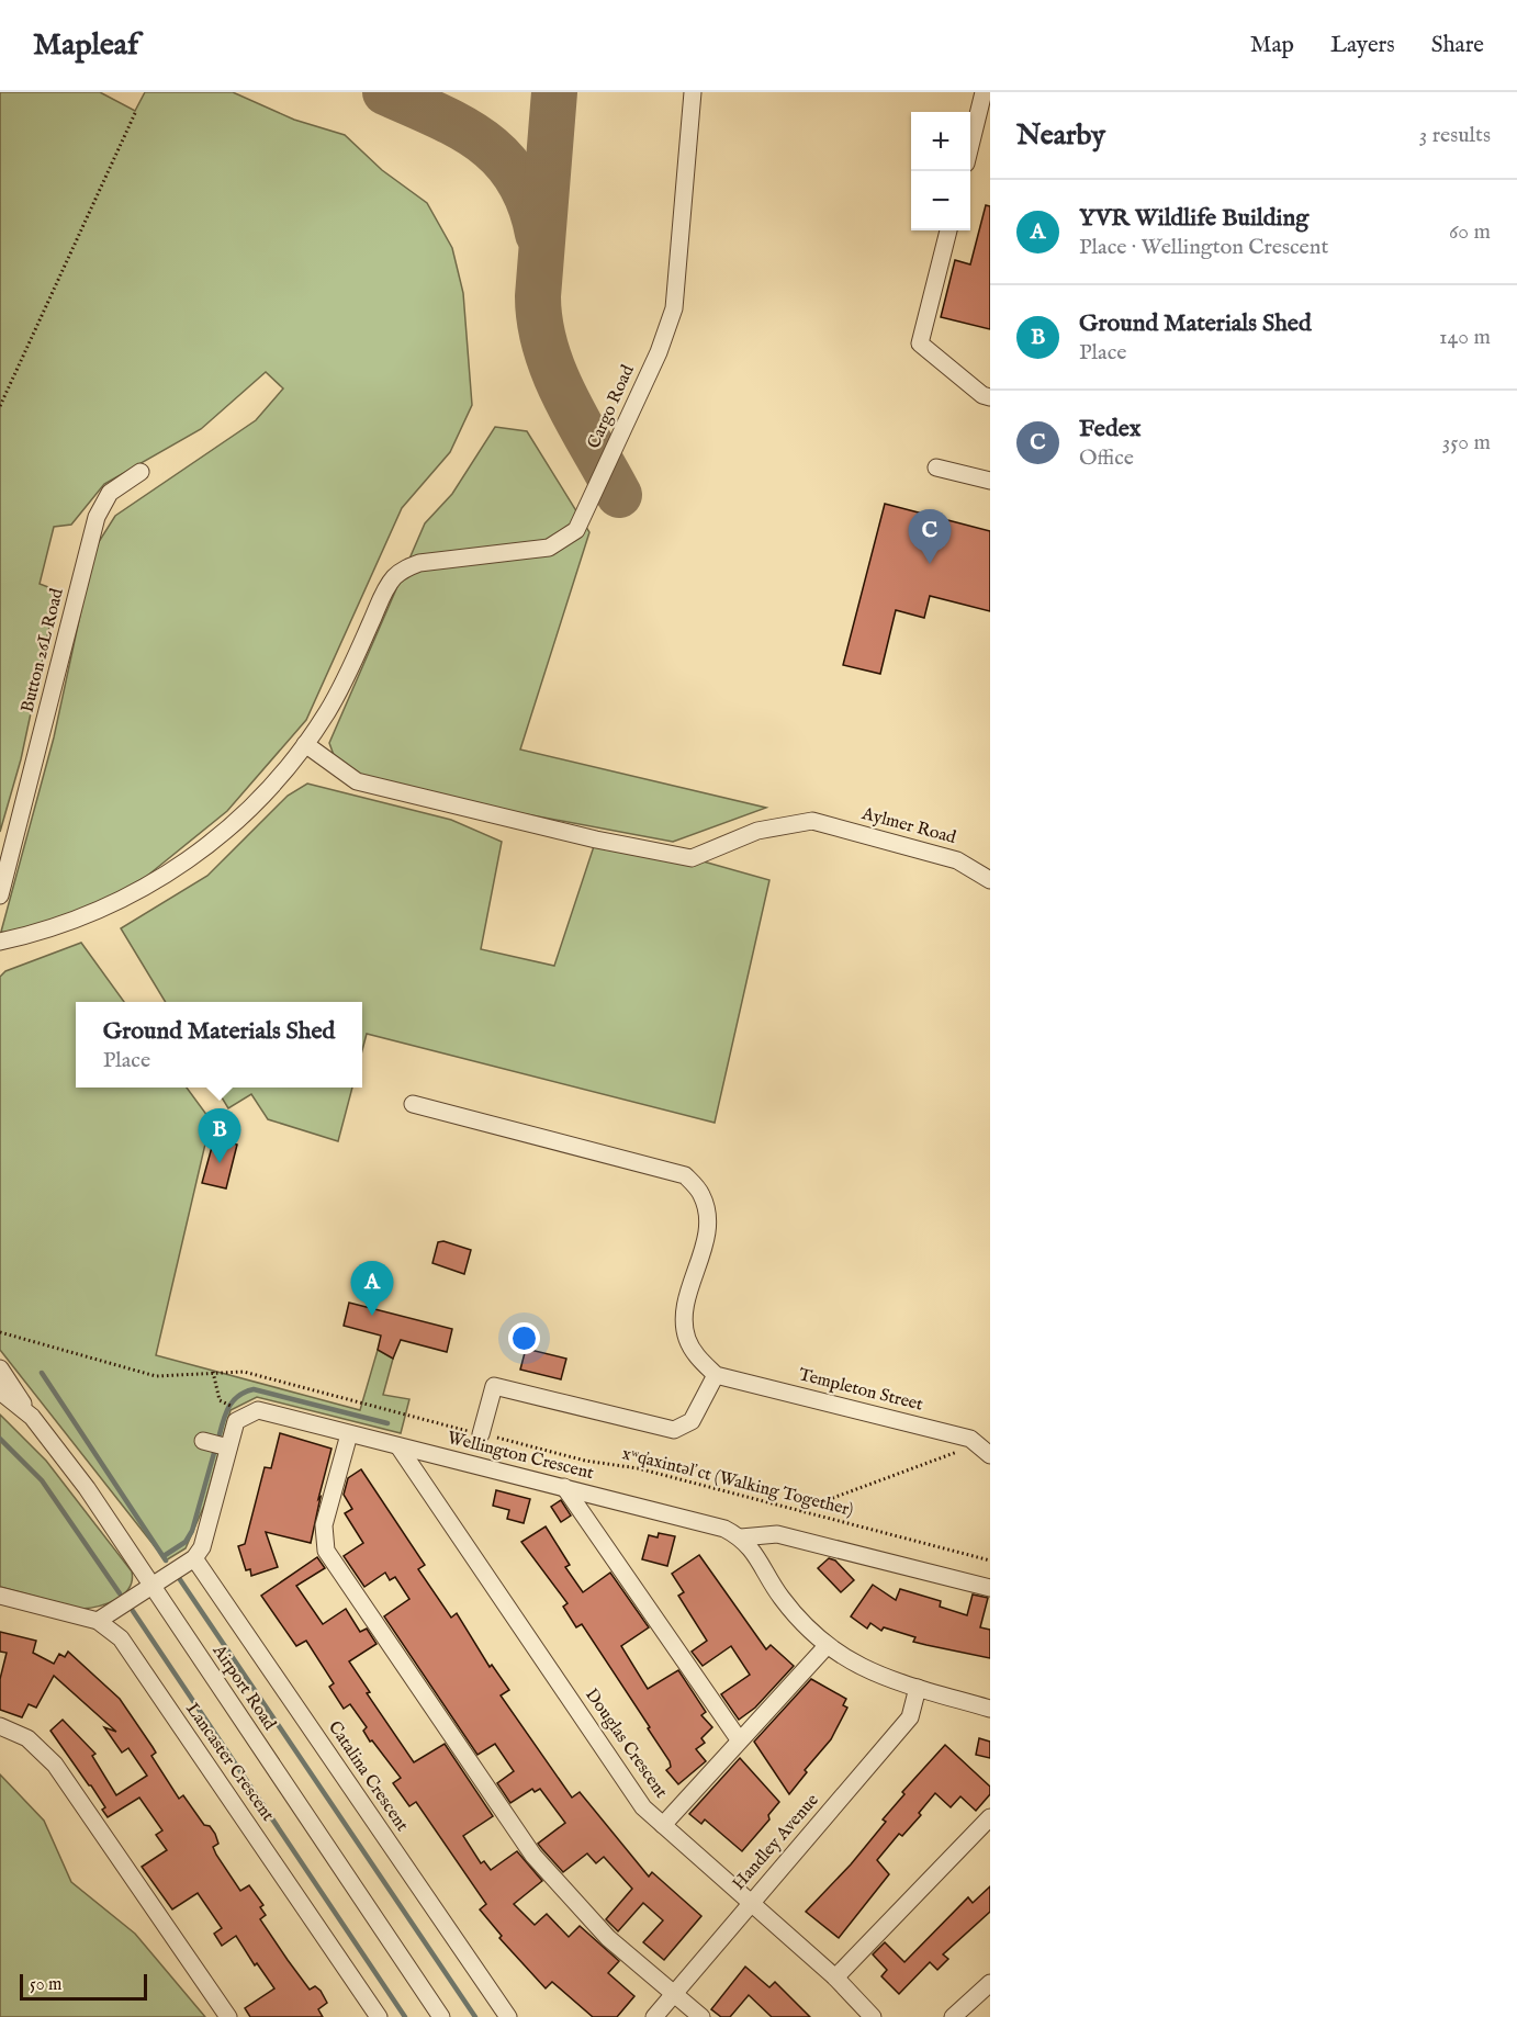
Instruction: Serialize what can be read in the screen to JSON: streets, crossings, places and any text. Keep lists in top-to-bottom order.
{
  "streets": {
    "street": [
      "Cargo Road",
      "Button 26L Road",
      "Aylmer Road",
      "Templeton Street",
      "Wellington Crescent",
      "Airport Road",
      "Douglas Crescent",
      "Lancaster Crescent",
      "Catalina Crescent",
      "Handley Avenue"
    ],
    "path": ["xʷq̓axintəl̕ ct (Walking Together)"]
  },
  "crossings": [
    ["Cargo Road", "Aylmer Road"],
    ["Wellington Crescent", "Douglas Crescent"],
    ["Wellington Crescent", "Catalina Crescent"],
    ["Wellington Crescent", "Handley Avenue"],
    ["Douglas Crescent", "Handley Avenue"]
  ],
  "scale_bar": "50 m",
  "page": {
    "header": "Mapleaf",
    "nav": ["Map", "Layers", "Share"],
    "heading": ["Nearby", "3 results"],
    "map_buttons": ["+", "−"],
    "list": [
      {
        "mark": "A",
        "name": "YVR Wildlife Building",
        "note": "Place · Wellington Crescent",
        "value": "60 m"
      },
      {
        "mark": "B",
        "name": "Ground Materials Shed",
        "note": "Place",
        "value": "140 m"
      },
      {
        "mark": "C",
        "name": "Fedex",
        "note": "Office",
        "value": "350 m"
      }
    ],
    "pins": ["C", "B", "A"],
    "popup": ["Ground Materials Shed", "Place"],
    "scale": "50 m"
  }
}
